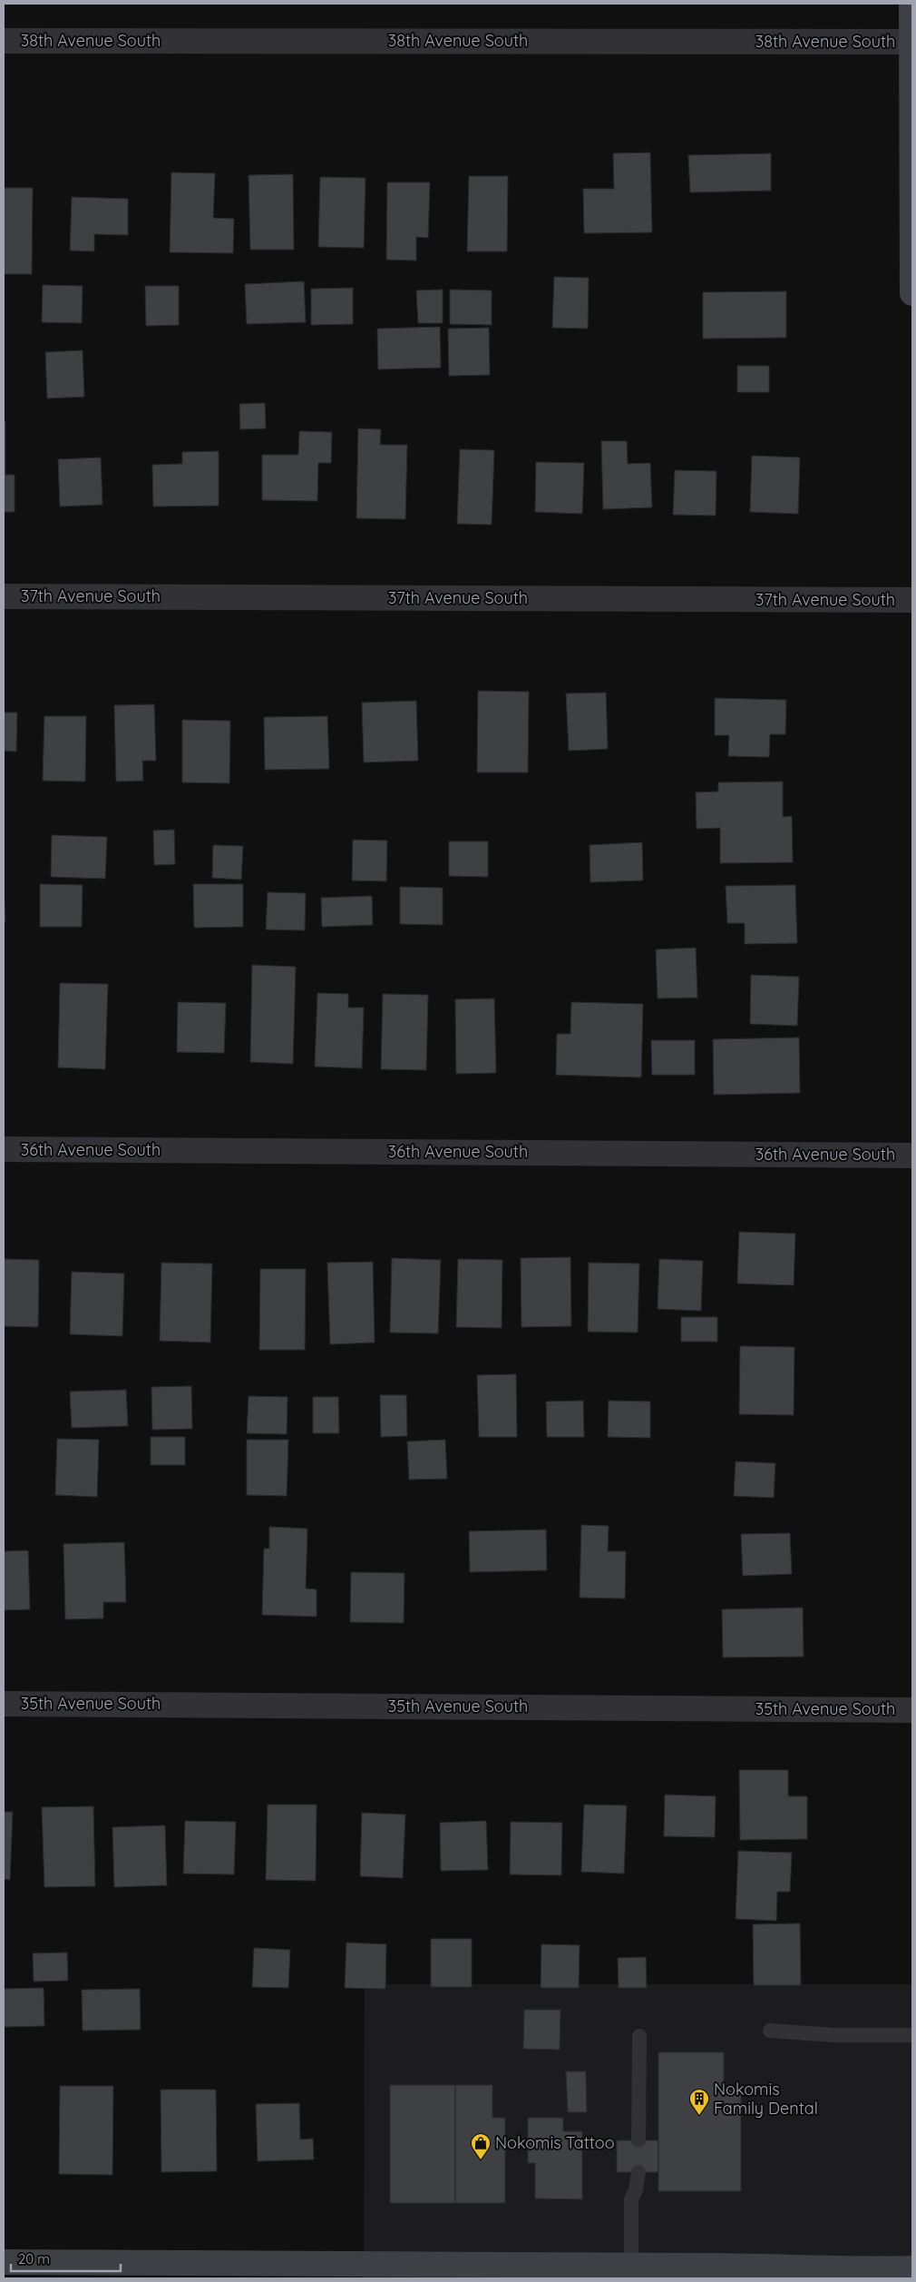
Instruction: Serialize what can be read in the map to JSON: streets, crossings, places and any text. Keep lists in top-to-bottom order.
{
  "streets": {
    "street": [
      "38th Avenue South",
      "37th Avenue South",
      "36th Avenue South",
      "35th Avenue South"
    ]
  },
  "places": {
    "building": ["Nokomis Family Dental"],
    "shop": ["Nokomis Tattoo"]
  },
  "scale_bar": "20 m"
}
